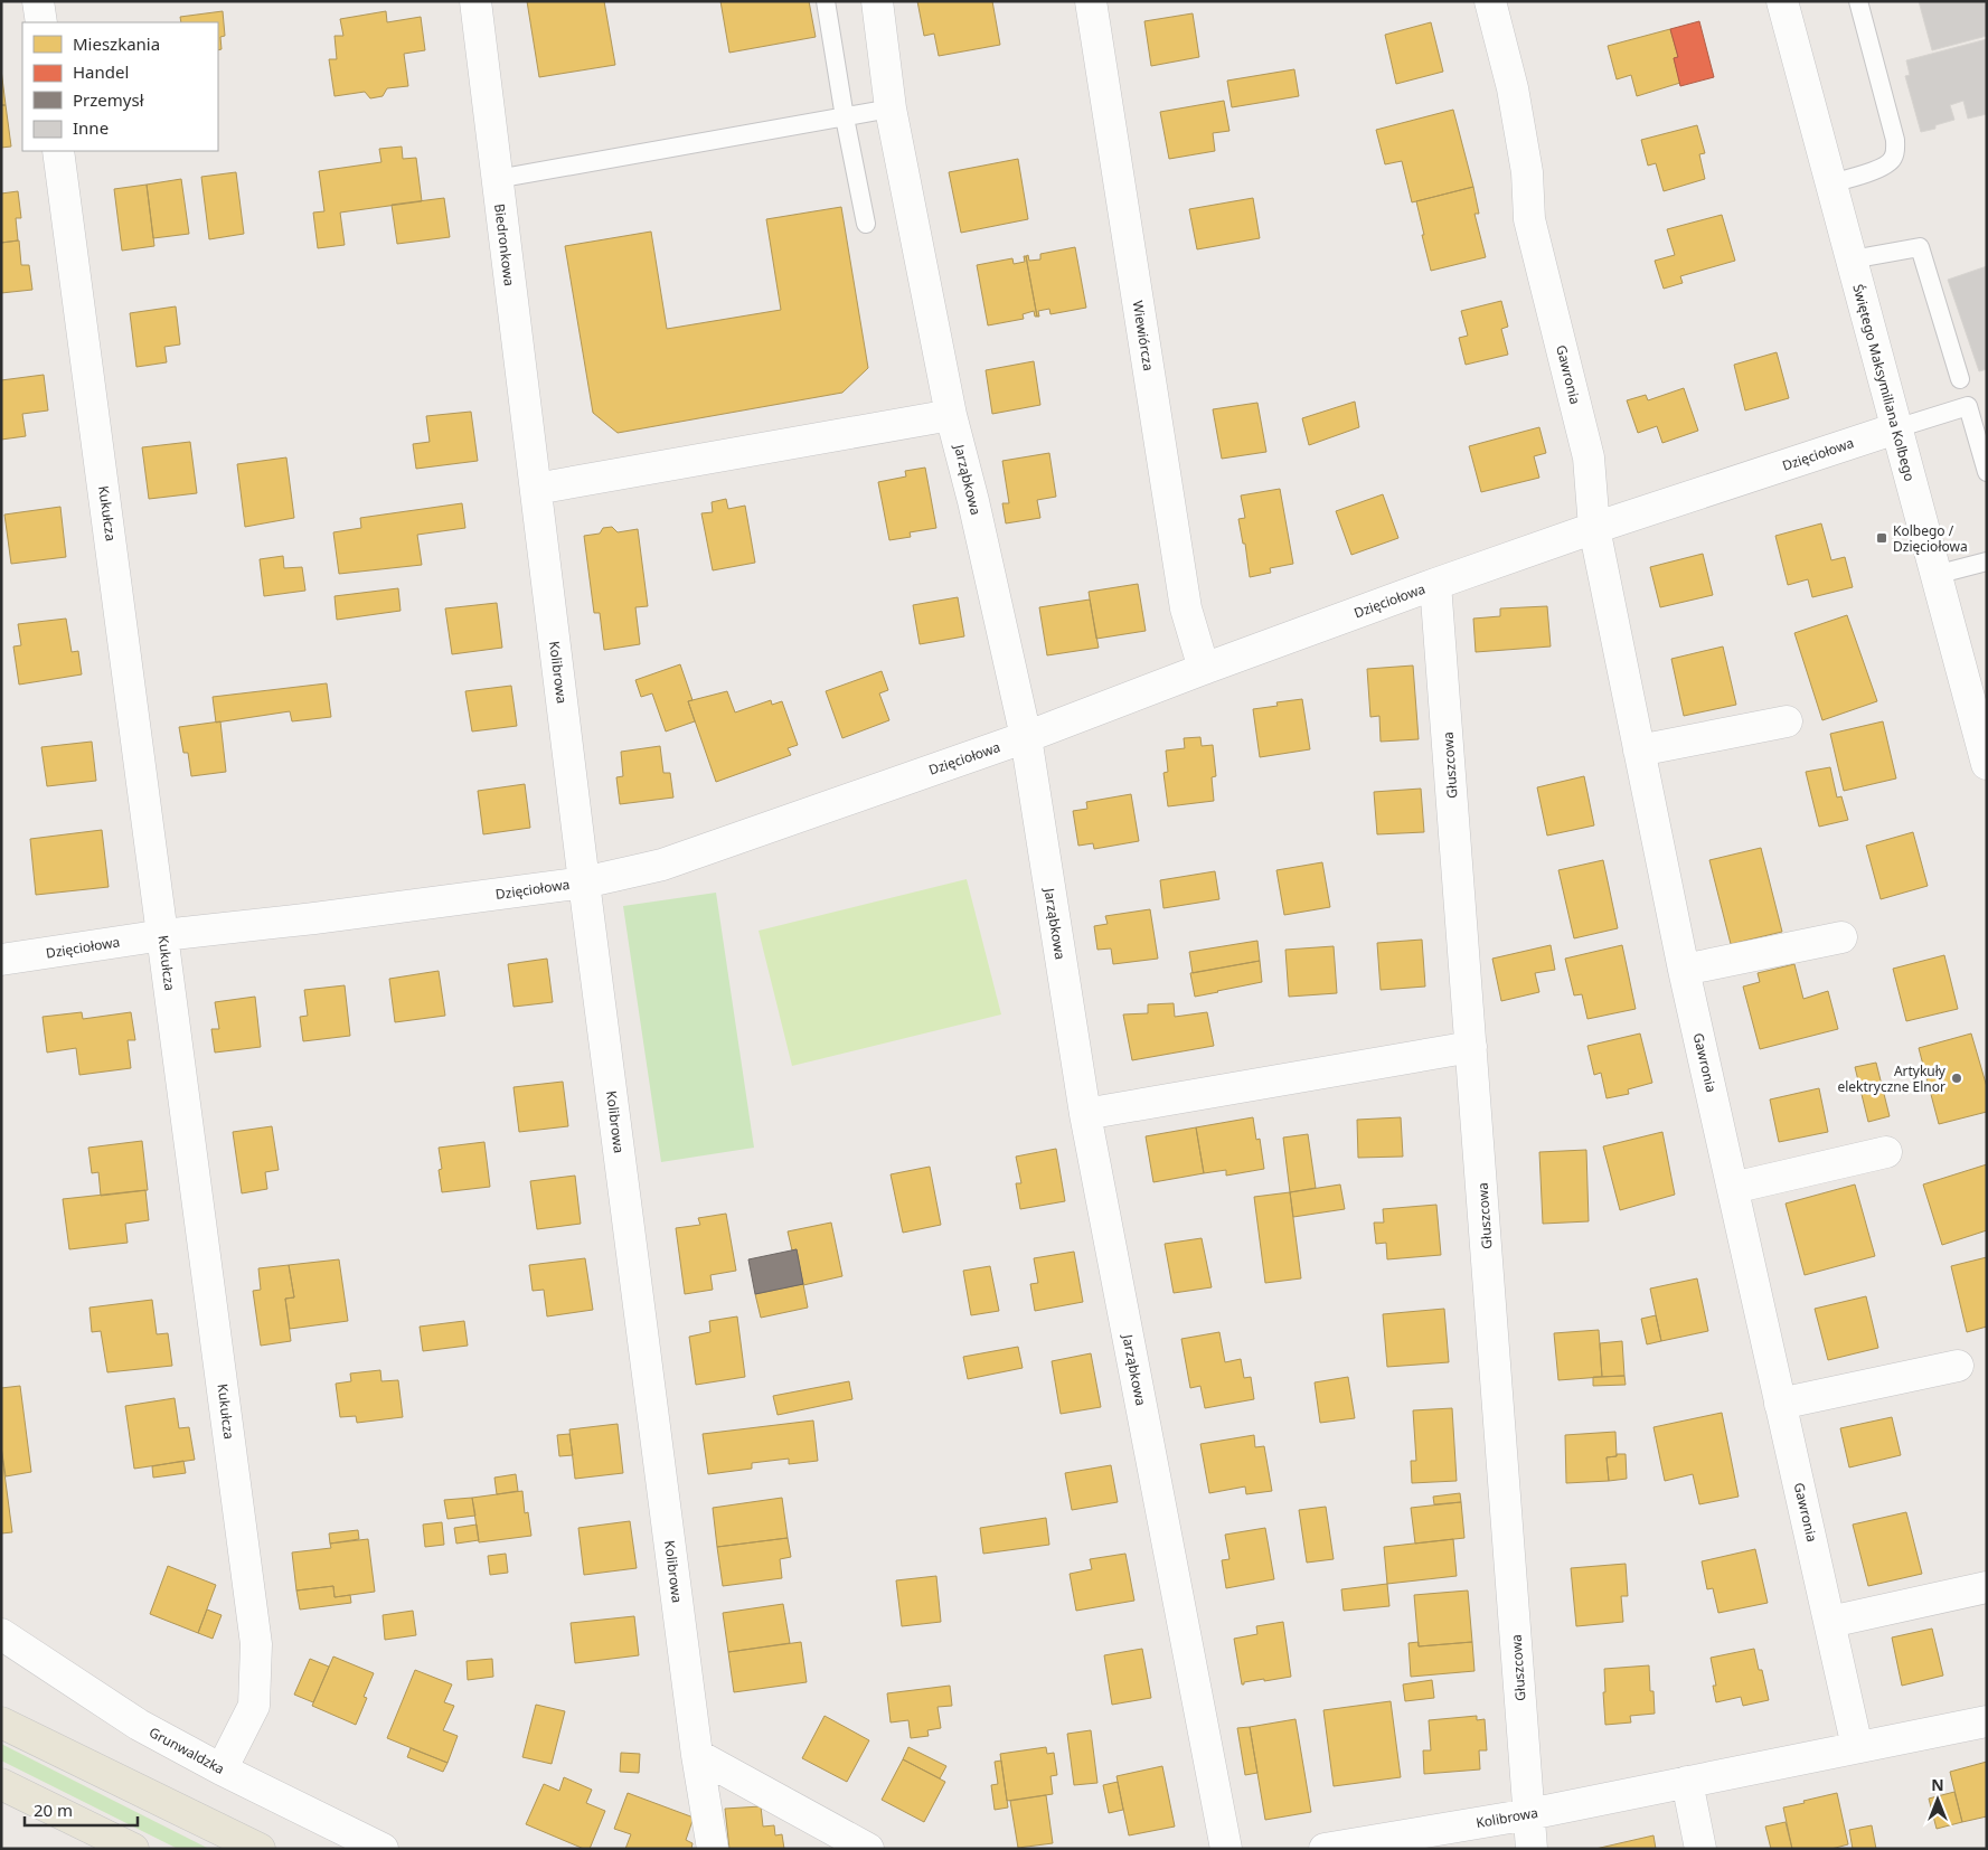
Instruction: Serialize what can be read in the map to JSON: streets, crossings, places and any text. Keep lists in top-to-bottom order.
{
  "streets": {
    "street": [
      "Biedronkowa",
      "Wiewiórcza",
      "Gawronia",
      "Świętego Maksymiliana Kolbego",
      "Dzięciołowa",
      "Jarząbkowa",
      "Kukułcza",
      "Kolibrowa",
      "Głuszcowa",
      "Grunwaldzka"
    ]
  },
  "crossings": [
    ["Biedronkowa", "Kolibrowa"],
    ["Wiewiórcza", "Dzięciołowa"],
    ["Gawronia", "Dzięciołowa"],
    ["Gawronia", "Kolibrowa"],
    ["Świętego Maksymiliana Kolbego", "Dzięciołowa"],
    ["Dzięciołowa", "Jarząbkowa"],
    ["Dzięciołowa", "Kukułcza"],
    ["Dzięciołowa", "Kolibrowa"],
    ["Dzięciołowa", "Głuszcowa"],
    ["Kukułcza", "Grunwaldzka"],
    ["Kolibrowa", "Głuszcowa"]
  ],
  "places": {
    "transit": ["Kolbego / Dzięciołowa"],
    "other": ["Artykuły elektryczne Elnor"]
  },
  "legend": [
    "Mieszkania",
    "Handel",
    "Przemysł",
    "Inne"
  ],
  "scale_bar": "20 m",
  "north": "top"
}
